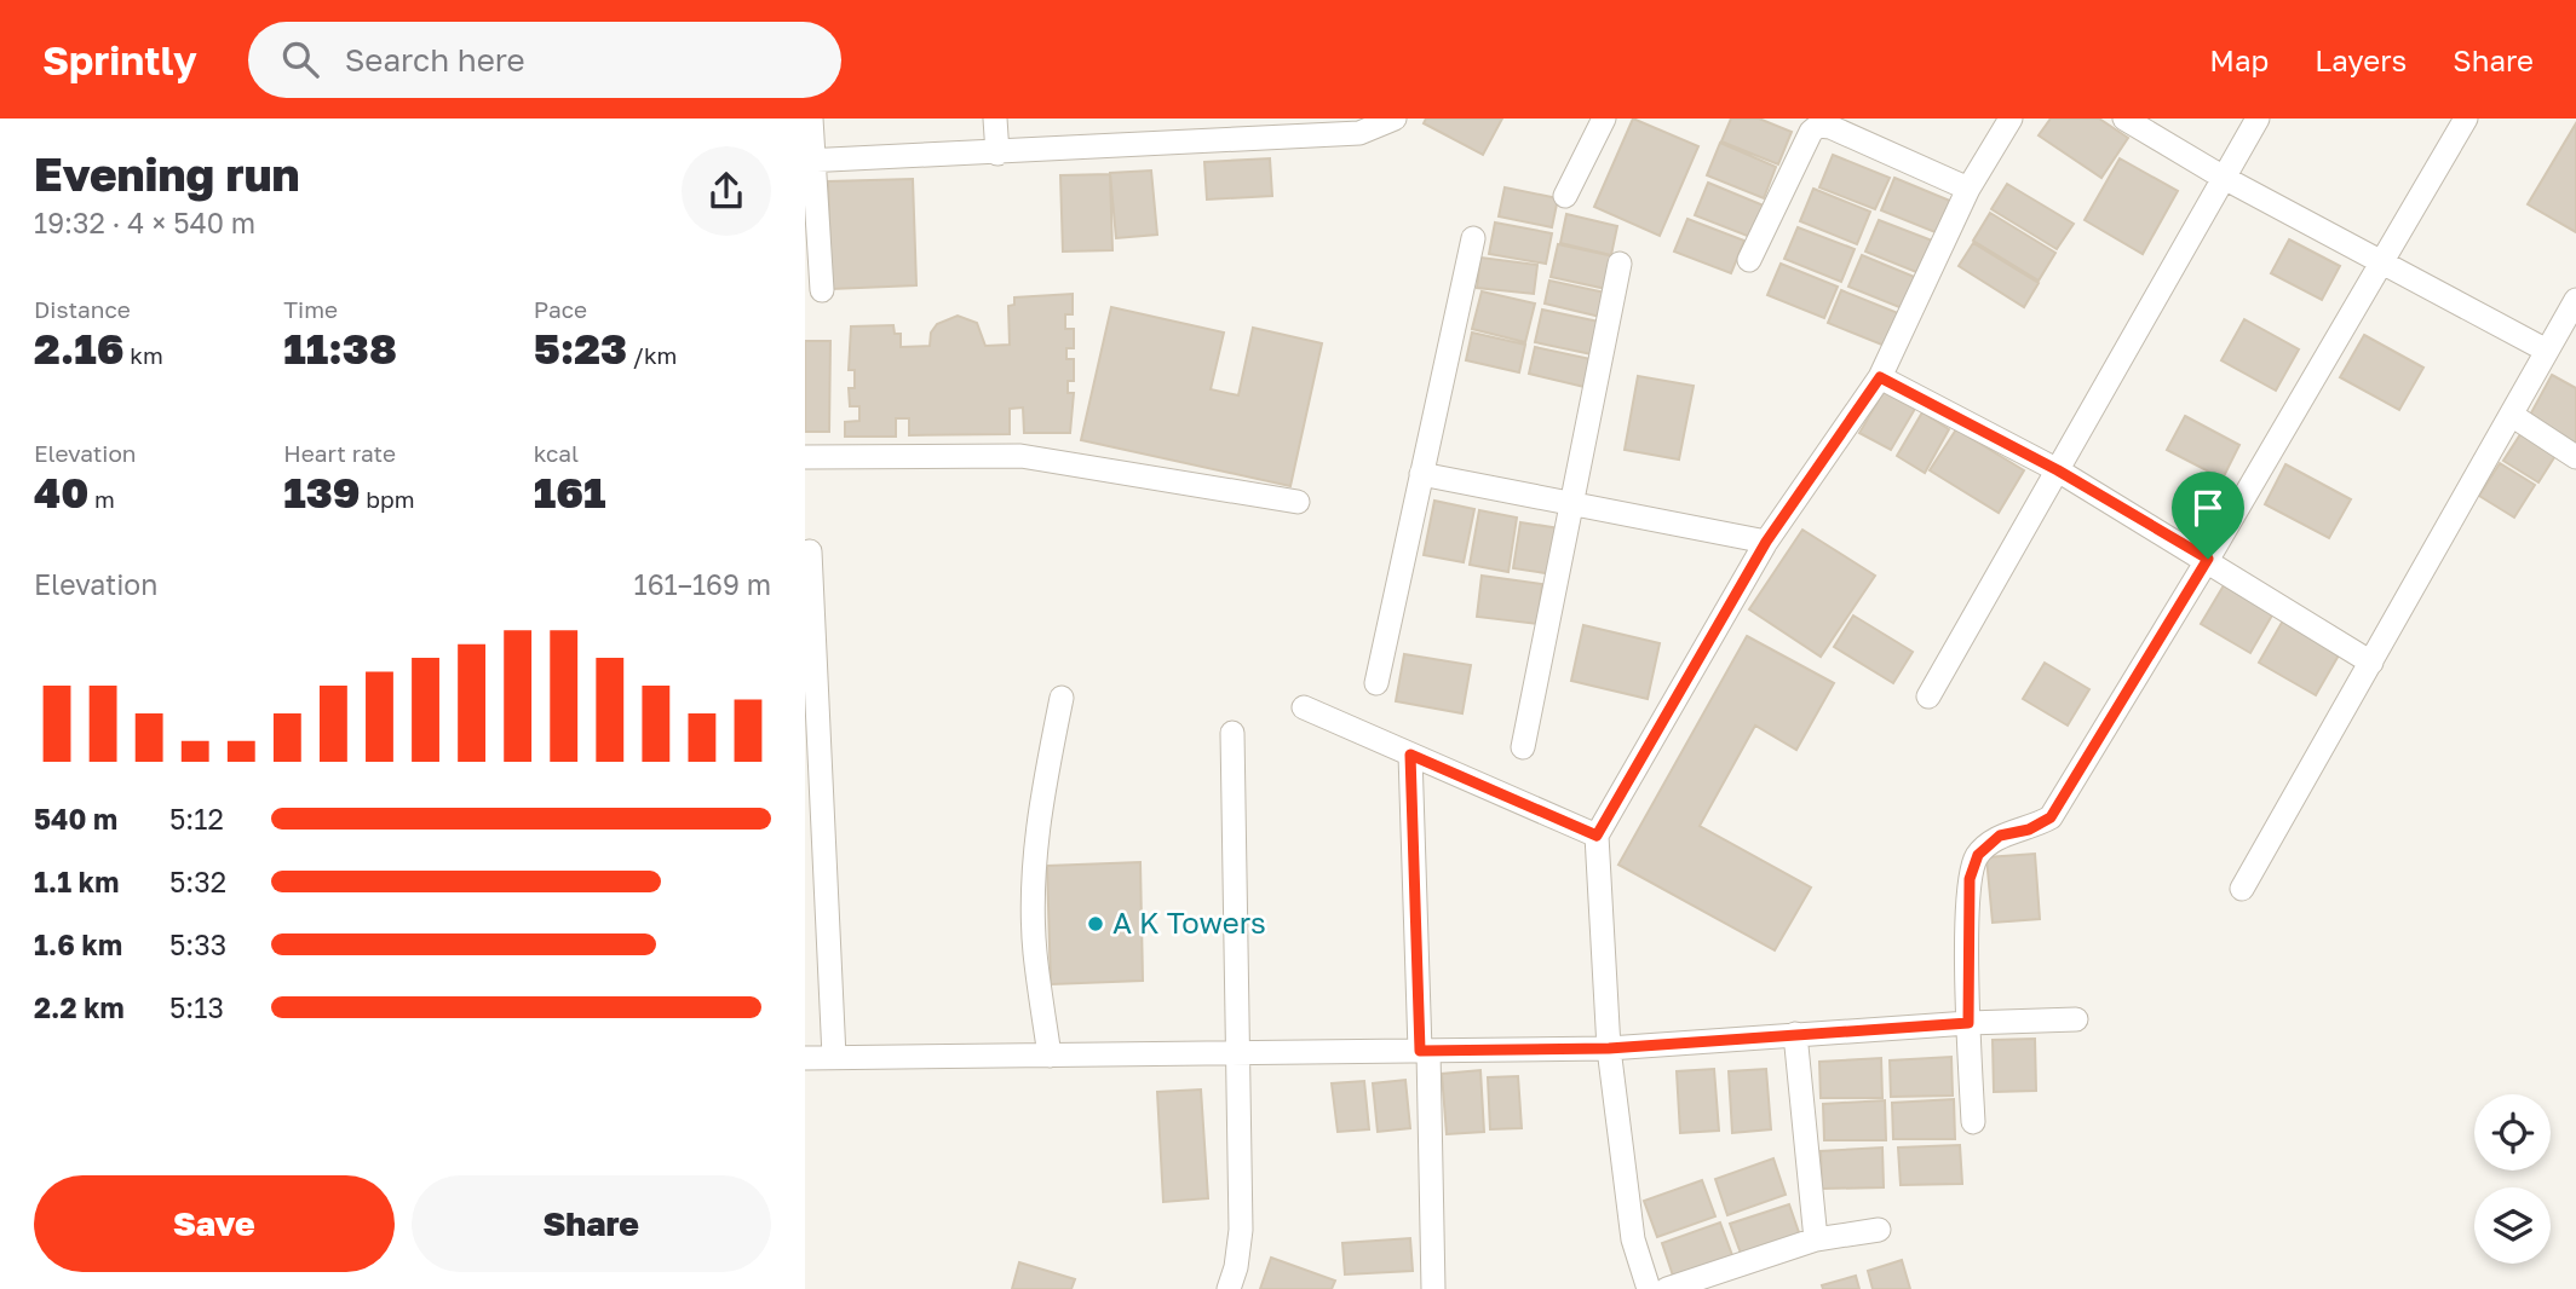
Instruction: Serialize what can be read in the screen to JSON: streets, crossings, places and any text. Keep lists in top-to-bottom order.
{
  "places": ["A K Towers"],
  "page": {
    "header": "Sprintly",
    "search": "Search here",
    "nav": ["Map", "Layers", "Share"],
    "heading": ["Evening run", "19:32 · 4 × 540 m"],
    "stats": [
      ["Distance", "2.16 km"],
      ["Time", "11:38"],
      ["Pace", "5:23 /km"],
      ["Elevation", "40 m"],
      ["Heart rate", "139 bpm"],
      ["kcal", "161"]
    ],
    "chart": ["Elevation", "161–169 m"],
    "list": [
      {
        "name": "540 m",
        "note": "5:12"
      },
      {
        "name": "1.1 km",
        "note": "5:32"
      },
      {
        "name": "1.6 km",
        "note": "5:33"
      },
      {
        "name": "2.2 km",
        "note": "5:13"
      }
    ],
    "buttons": ["Save", "Share"]
  }
}
